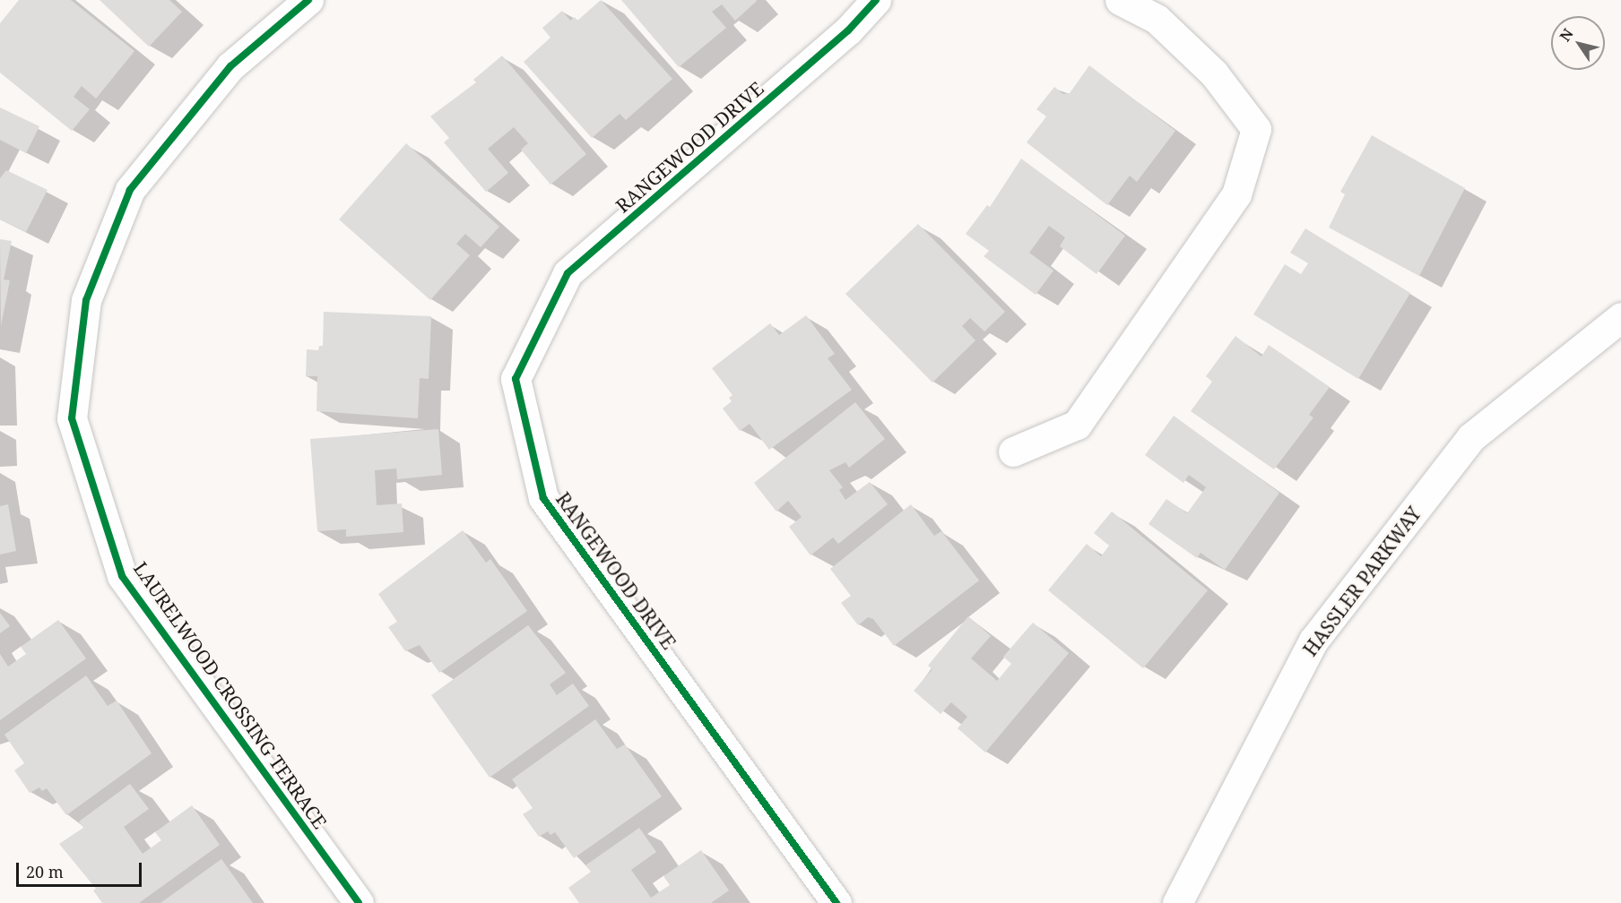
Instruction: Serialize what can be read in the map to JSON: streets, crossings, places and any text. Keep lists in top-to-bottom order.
{
  "streets": {
    "street": ["RANGEWOOD DRIVE", "HASSLER PARKWAY", "LAURELWOOD CROSSING TERRACE"]
  },
  "scale_bar": "20 m",
  "north": "top left"
}
